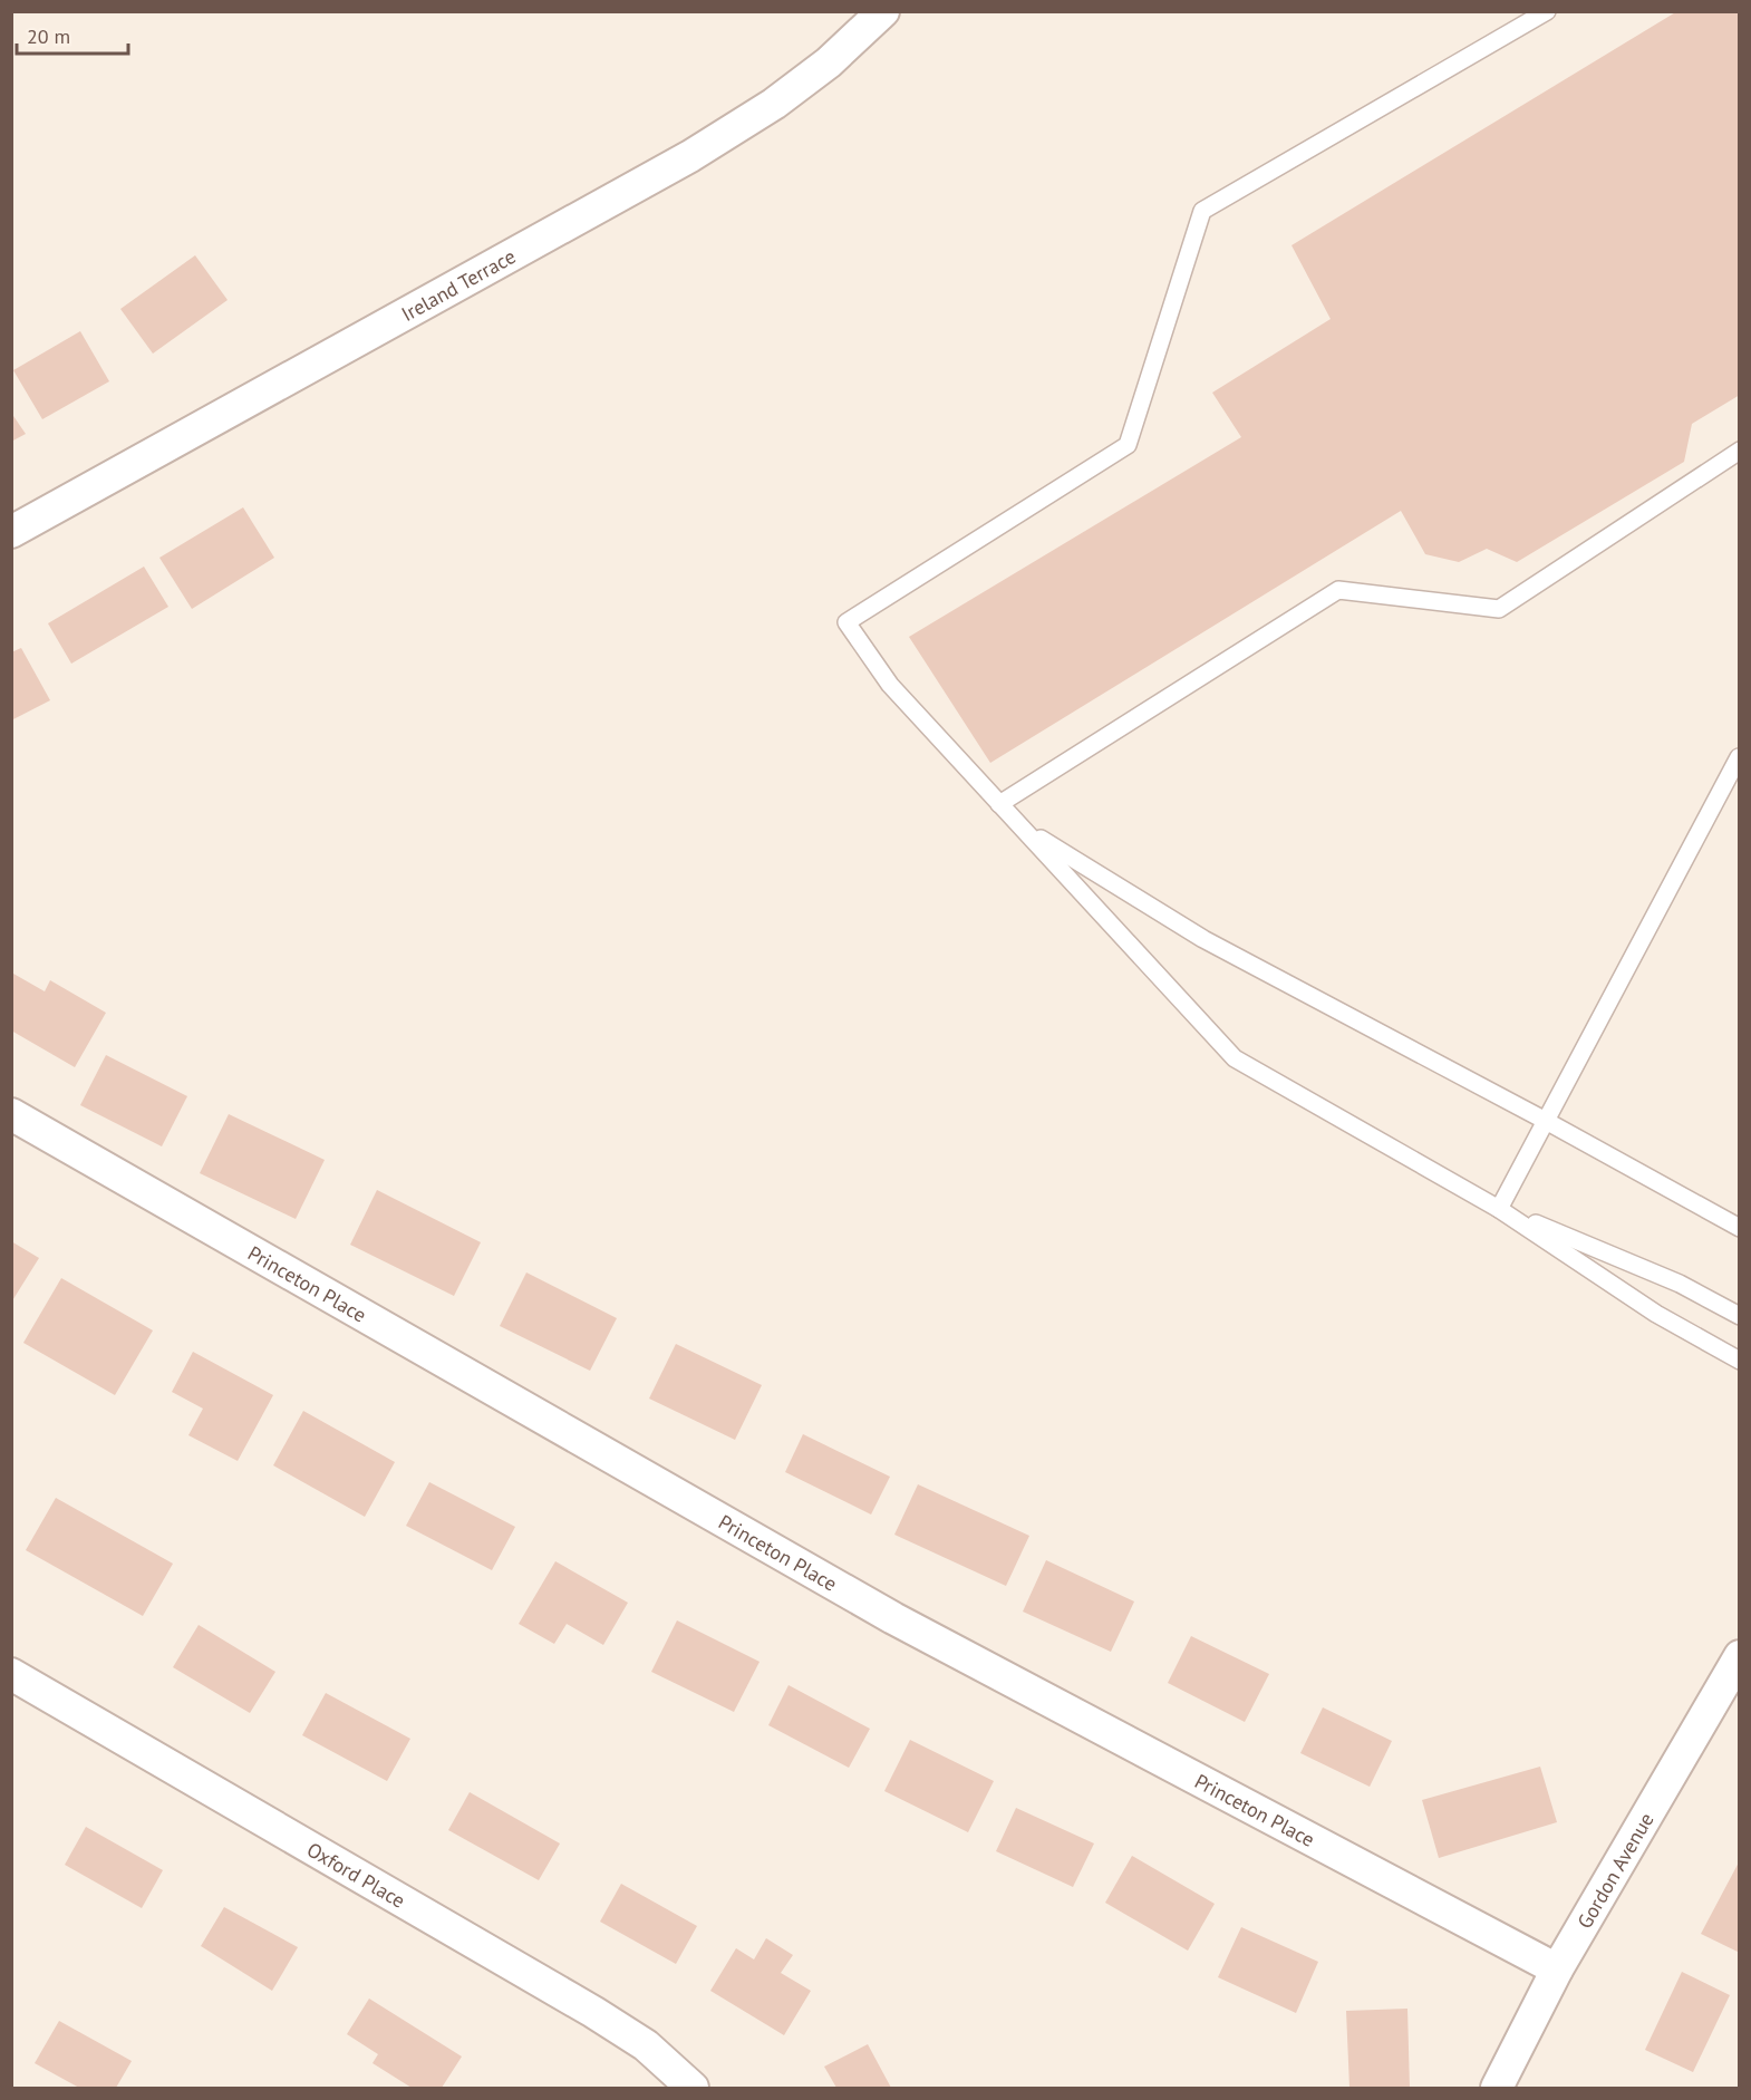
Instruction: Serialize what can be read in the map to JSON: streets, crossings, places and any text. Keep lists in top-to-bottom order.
{
  "streets": {
    "street": [
      "Ireland Terrace",
      "Princeton Place",
      "Gordon Avenue",
      "Oxford Place"
    ]
  },
  "crossings": [
    ["Princeton Place", "Gordon Avenue"]
  ],
  "scale_bar": "20 m"
}
